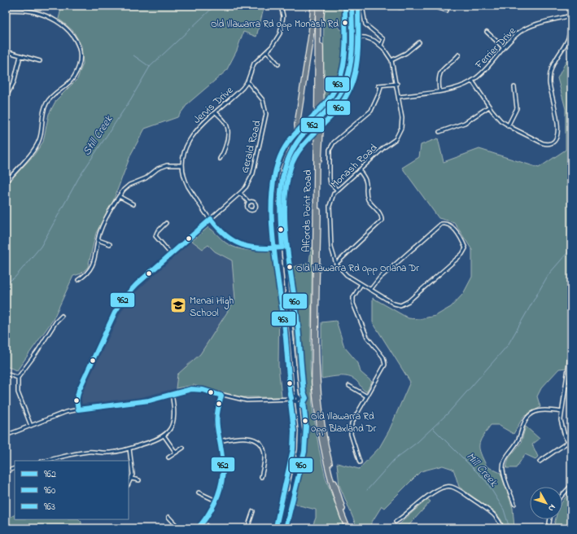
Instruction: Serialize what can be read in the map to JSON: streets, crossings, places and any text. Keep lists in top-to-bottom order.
{
  "streets": {
    "highway": ["Alfords Point Road"],
    "street": [
      "Ferrier Drive",
      "Jervis Drive",
      "Gerald Road",
      "Monash Road"
    ]
  },
  "crossings": [
    ["Ferrier Drive", "Monash Road"],
    ["Jervis Drive", "Gerald Road"]
  ],
  "water": ["Still Creek", "Mill Creek"],
  "places": {
    "other": ["Old Illawarra Rd opp Monash Rd", "Old Illawarra Rd opp Oriana Dr", "Old Illawarra Rd opp Blaxland Dr"],
    "school or university": ["Menai High School"]
  },
  "lines": ["transit line 962", "transit line 960", "transit line 963"],
  "legend": ["962", "960", "963"],
  "north": "bottom right"
}
